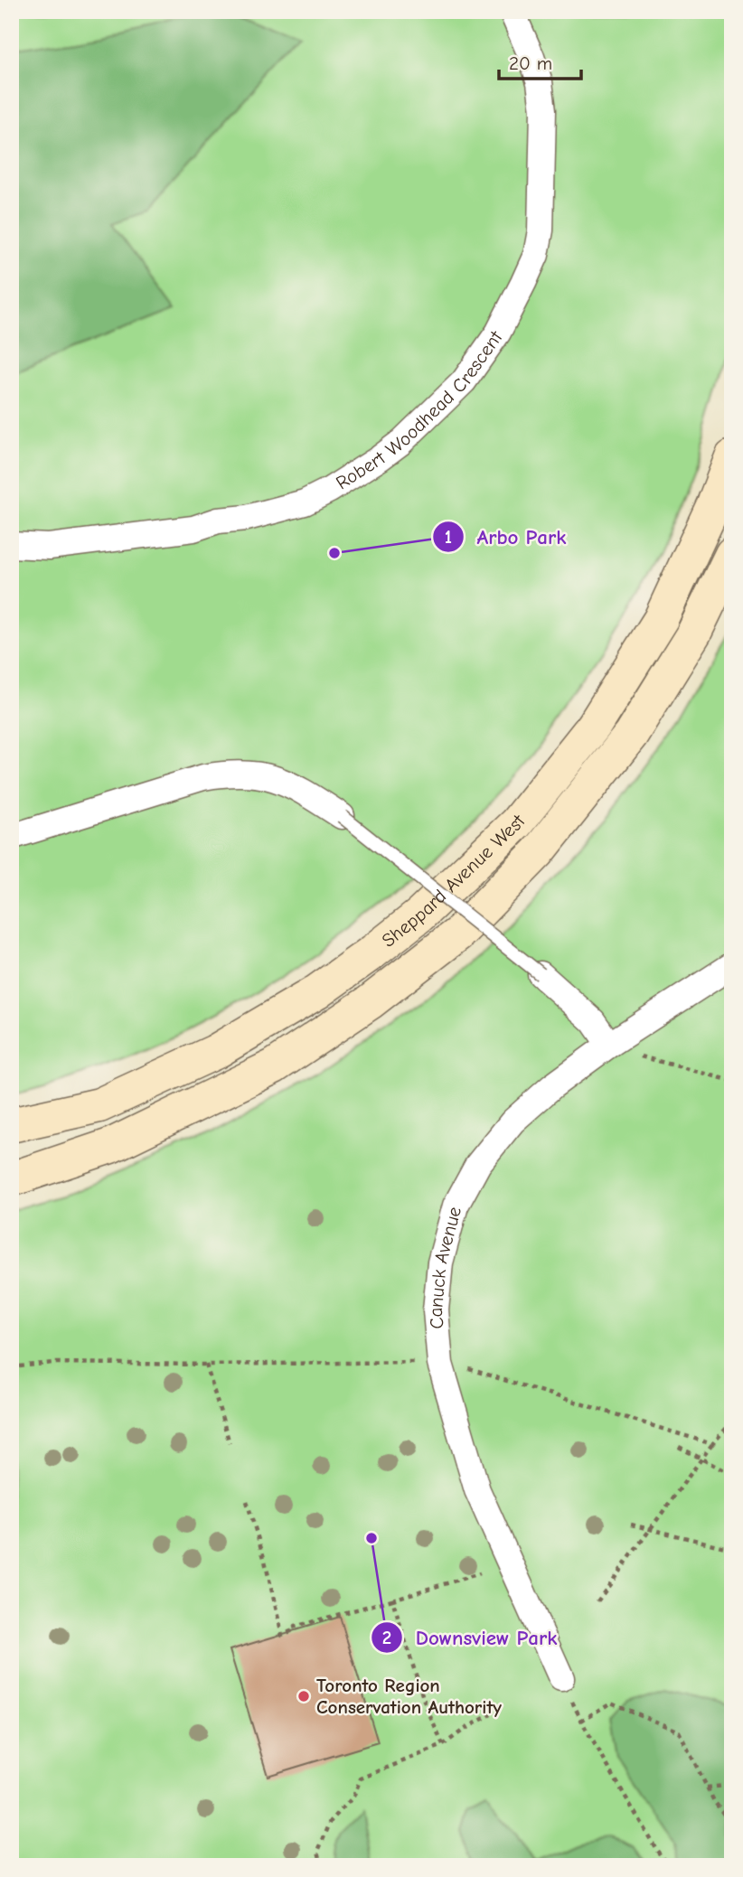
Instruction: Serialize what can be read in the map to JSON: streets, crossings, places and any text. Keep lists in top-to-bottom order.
{
  "streets": {
    "main road": ["Sheppard Avenue West"],
    "street": ["Robert Woodhead Crescent", "Canuck Avenue"]
  },
  "places": ["Arbo Park", "Downsview Park", "Toronto Region Conservation Authority"],
  "scale_bar": "20 m"
}
